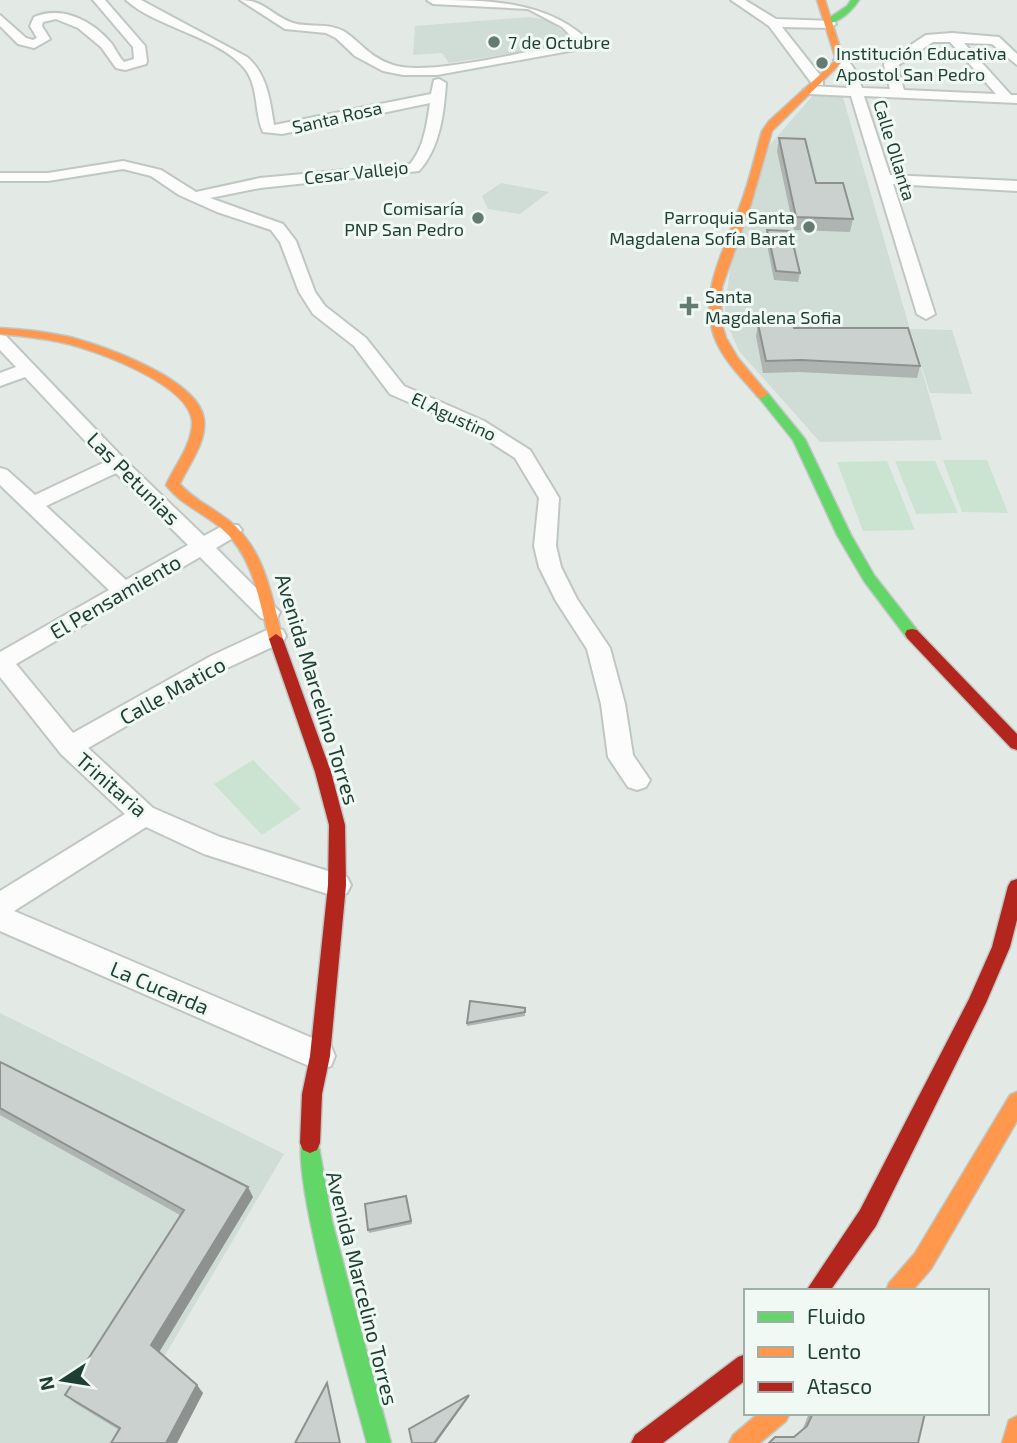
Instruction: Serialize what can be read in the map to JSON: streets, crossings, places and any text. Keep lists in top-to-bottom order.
{
  "streets": {
    "street": [
      "Santa Rosa",
      "Calle Ollanta",
      "Cesar Vallejo",
      "El Agustino",
      "Las Petunias",
      "El Pensamiento",
      "Avenida Marcelino Torres",
      "Calle Matico",
      "Trinitaria",
      "La Cucarda"
    ]
  },
  "crossings": [
    ["Santa Rosa", "Cesar Vallejo"],
    ["Cesar Vallejo", "El Agustino"],
    ["Las Petunias", "El Pensamiento"],
    ["Las Petunias", "Avenida Marcelino Torres"],
    ["Las Petunias", "Calle Matico"],
    ["El Pensamiento", "Avenida Marcelino Torres"],
    ["El Pensamiento", "Trinitaria"],
    ["Avenida Marcelino Torres", "Calle Matico"],
    ["Avenida Marcelino Torres", "Trinitaria"],
    ["Avenida Marcelino Torres", "La Cucarda"],
    ["Calle Matico", "Trinitaria"]
  ],
  "places": {
    "other": [
      "7 de Octubre",
      "Institución Educativa Apostol San Pedro",
      "Comisaría PNP San Pedro",
      "Parroquia Santa Magdalena Sofía Barat"
    ],
    "health": ["Santa Magdalena Sofia"]
  },
  "legend": ["Fluido", "Lento", "Atasco"],
  "north": "left"
}
